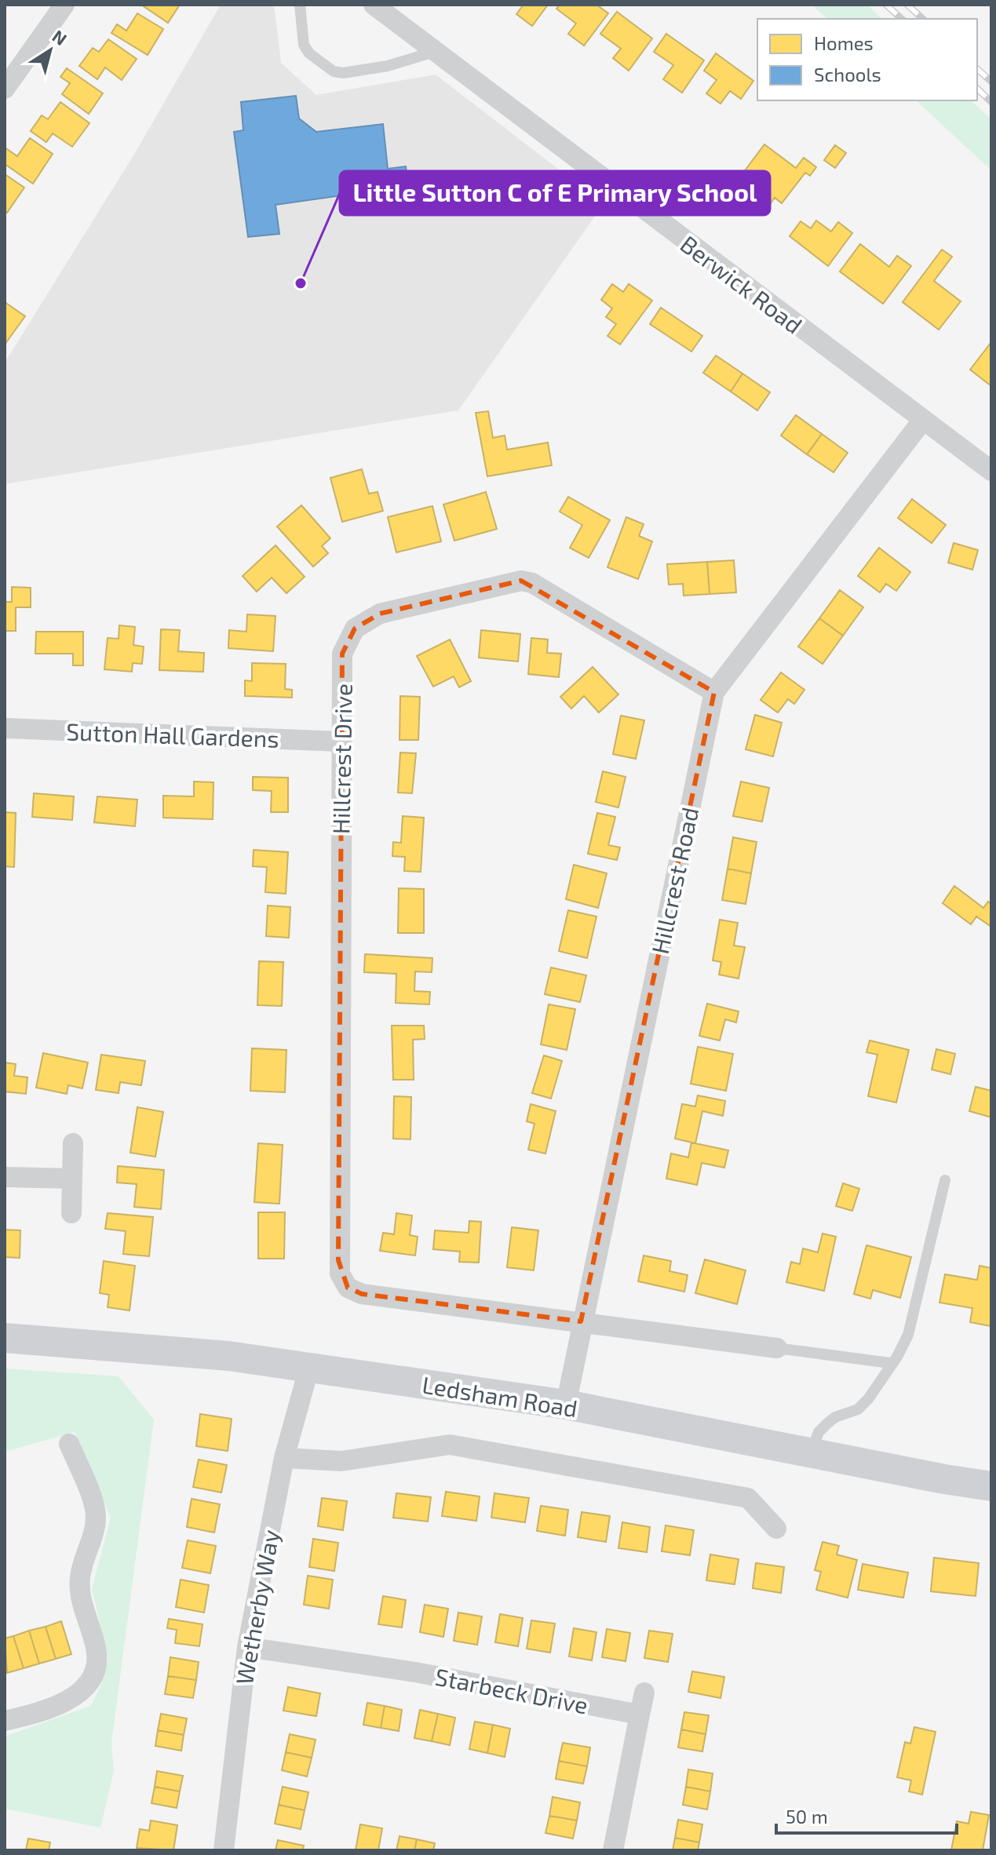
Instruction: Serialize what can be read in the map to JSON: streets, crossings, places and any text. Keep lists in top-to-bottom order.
{
  "streets": {
    "main road": ["Ledsham Road"],
    "street": [
      "Berwick Road",
      "Sutton Hall Gardens",
      "Hillcrest Drive",
      "Hillcrest Road",
      "Wetherby Way",
      "Starbeck Drive"
    ]
  },
  "crossings": [
    ["Berwick Road", "Hillcrest Road"],
    ["Sutton Hall Gardens", "Hillcrest Drive"],
    ["Hillcrest Drive", "Hillcrest Road"],
    ["Hillcrest Road", "Ledsham Road"],
    ["Ledsham Road", "Wetherby Way"],
    ["Wetherby Way", "Starbeck Drive"]
  ],
  "places": ["Little Sutton C of E Primary School"],
  "legend": ["Homes", "Schools"],
  "scale_bar": "50 m",
  "north": "top right"
}
